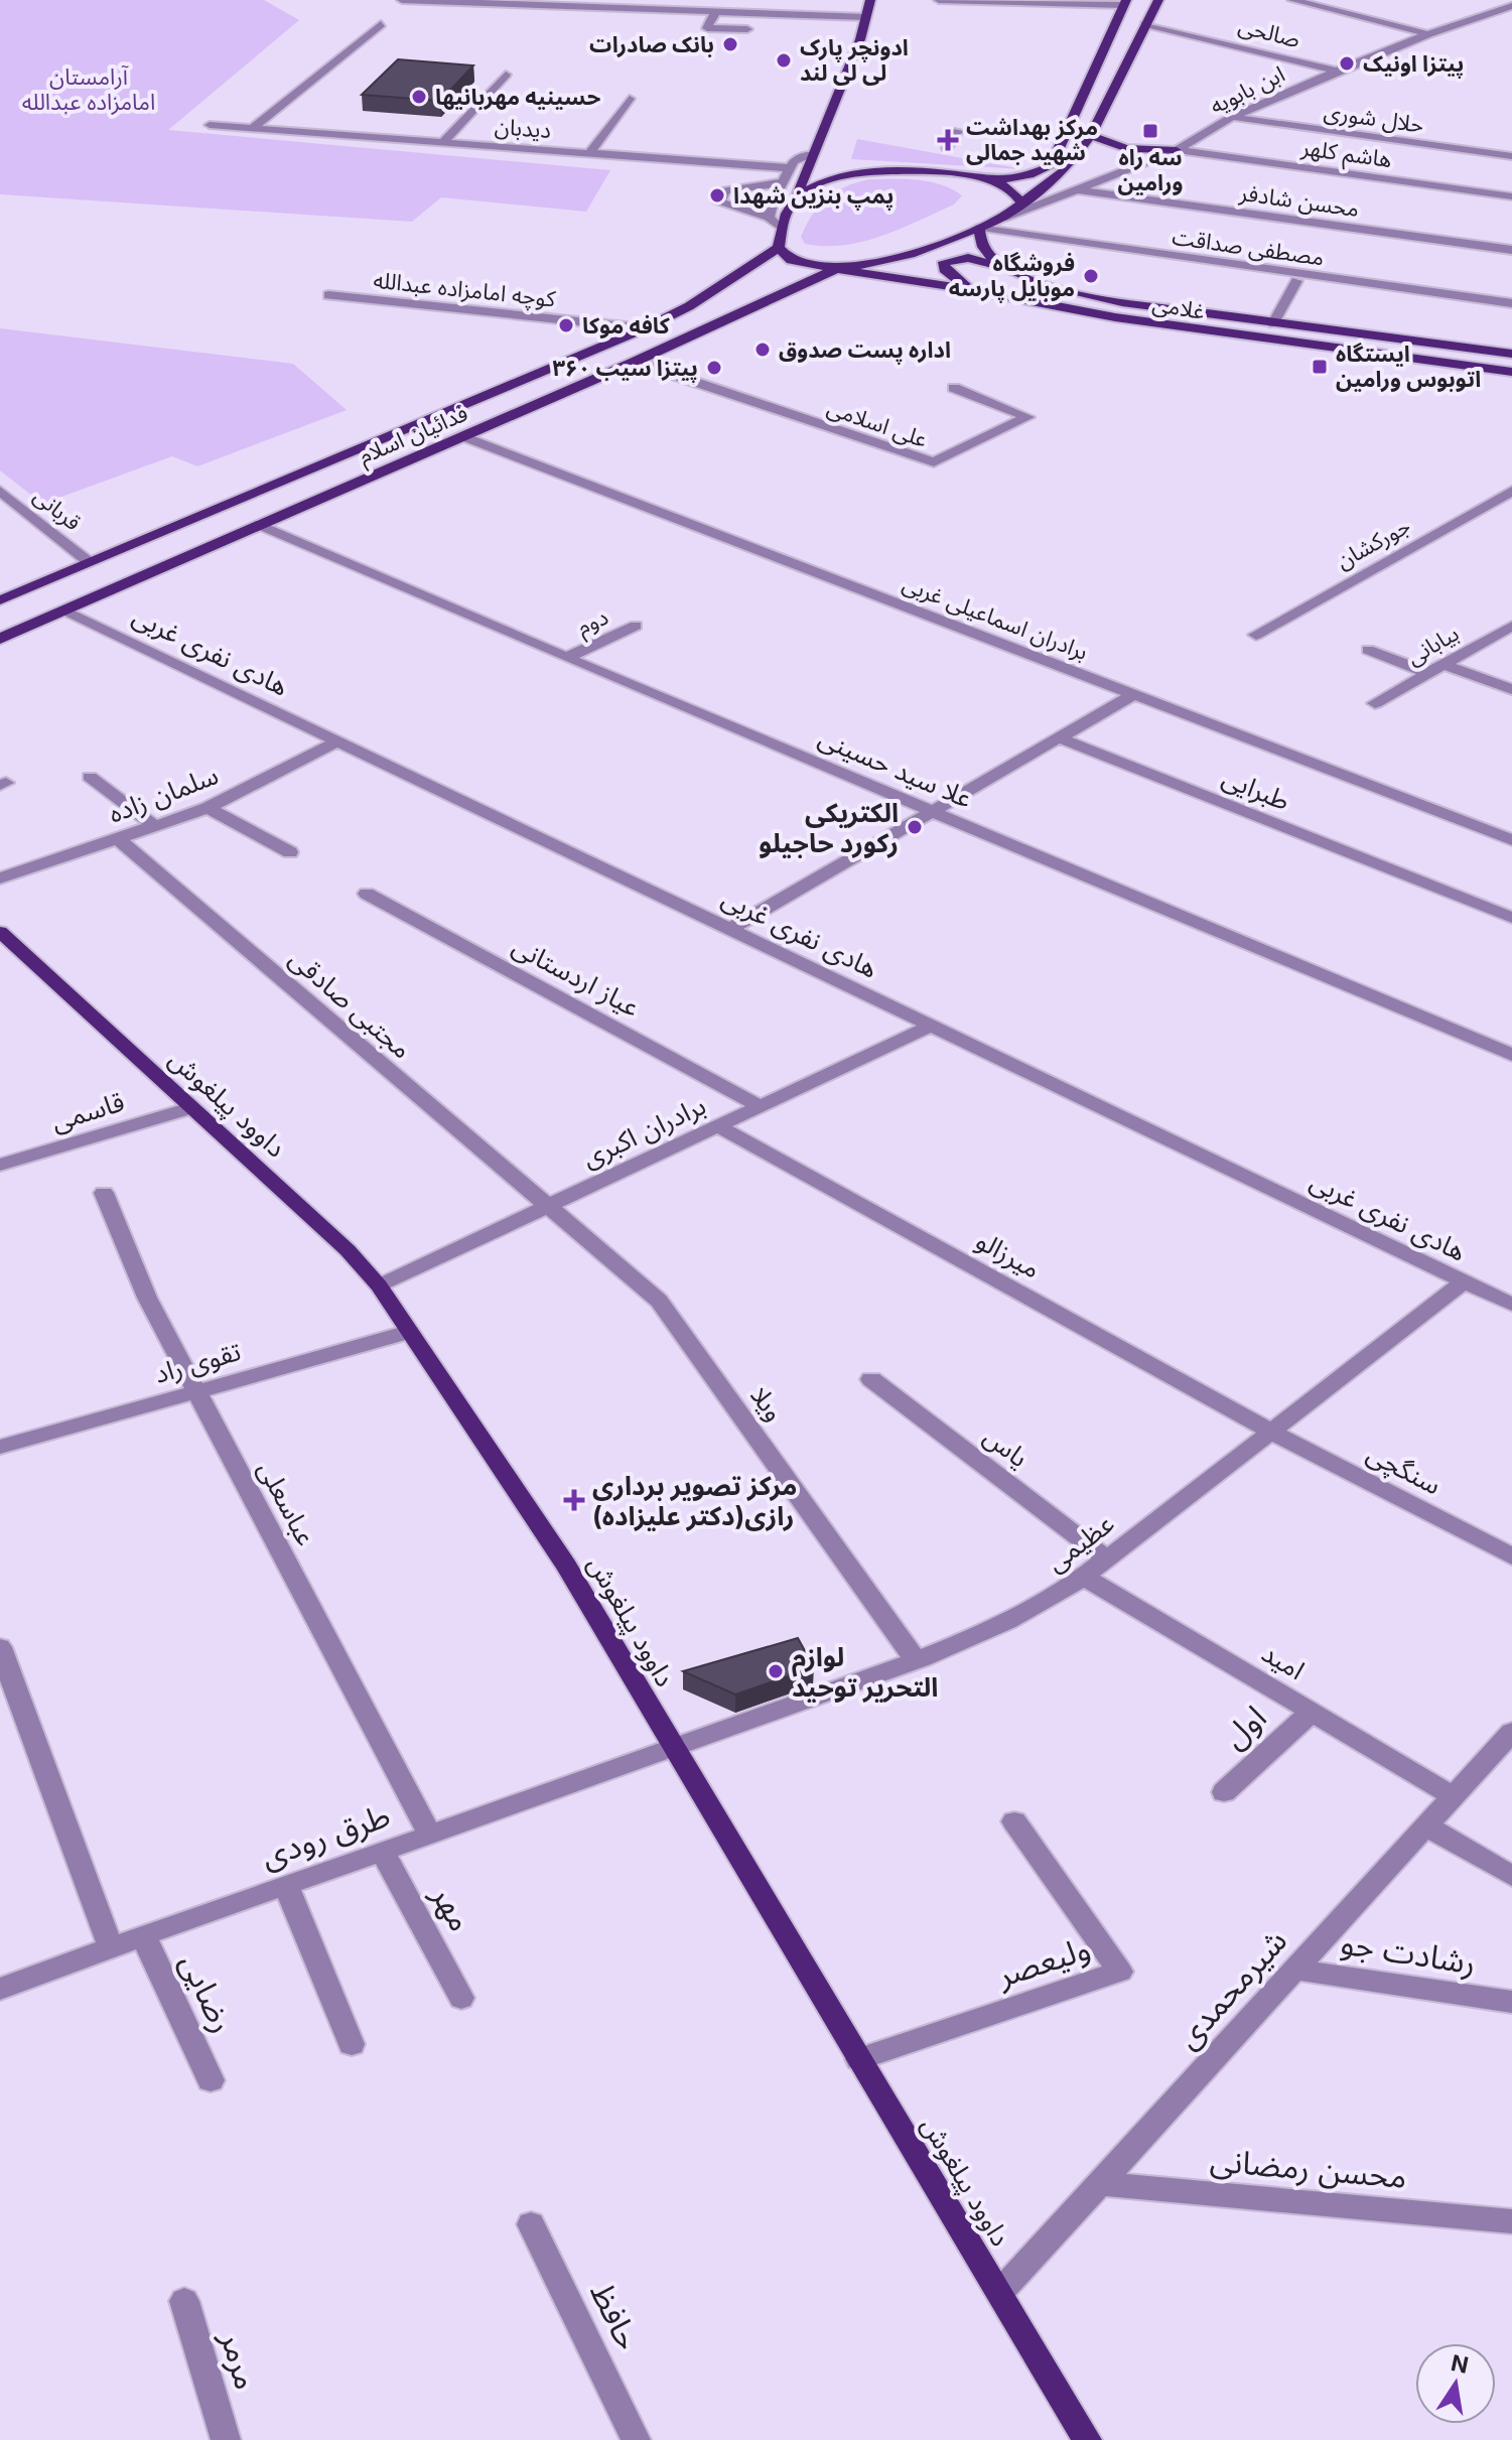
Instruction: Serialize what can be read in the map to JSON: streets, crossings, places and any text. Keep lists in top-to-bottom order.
{
  "streets": {
    "main road": ["غلامی", "فدائیان اسلام", "داوود پیلغوش"],
    "street": [
      "صالحی",
      "ابن بابویه",
      "حلال شوری",
      "دیدبان",
      "هاشم کلهر",
      "محسن شادفر",
      "مصطفی صداقت",
      "کوچه امامزاده عبدالله",
      "علی اسلامی",
      "قربانی",
      "جورکشان",
      "برادران اسماعیلی غربی",
      "دوم",
      "بیابانی",
      "هادی نفری غربی",
      "علا سید حسینی",
      "طبرایی",
      "سلمان زاده",
      "عیاز اردستانی",
      "مجتبی صادقی",
      "قاسمی",
      "برادران اکبری",
      "میرزالو",
      "تقوی راد",
      "ویلا",
      "یاس",
      "سنگچی",
      "عباسعلی",
      "عظیمی",
      "امید",
      "اول",
      "طرق رودی",
      "مهر",
      "رشادت جو",
      "ولیعصر",
      "شیرمحمدی",
      "رضایی",
      "محسن رمضانی",
      "حافظ",
      "مرمر"
    ]
  },
  "crossings": [
    ["صالحی", "ابن بابویه"],
    ["ابن بابویه", "حلال شوری"],
    ["ابن بابویه", "هاشم کلهر"],
    ["ابن بابویه", "محسن شادفر"],
    ["کوچه امامزاده عبدالله", "فدائیان اسلام"],
    ["غلامی", "فدائیان اسلام"],
    ["علی اسلامی", "فدائیان اسلام"],
    ["فدائیان اسلام", "قربانی"],
    ["فدائیان اسلام", "برادران اسماعیلی غربی"],
    ["فدائیان اسلام", "هادی نفری غربی"],
    ["فدائیان اسلام", "علا سید حسینی"],
    ["دوم", "علا سید حسینی"],
    ["هادی نفری غربی", "سلمان زاده"],
    ["هادی نفری غربی", "برادران اکبری"],
    ["هادی نفری غربی", "عظیمی"],
    ["سلمان زاده", "مجتبی صادقی"],
    ["عیاز اردستانی", "برادران اکبری"],
    ["مجتبی صادقی", "برادران اکبری"],
    ["مجتبی صادقی", "ویلا"],
    ["داوود پیلغوش", "قاسمی"],
    ["داوود پیلغوش", "برادران اکبری"],
    ["داوود پیلغوش", "تقوی راد"],
    ["داوود پیلغوش", "عظیمی"],
    ["داوود پیلغوش", "طرق رودی"],
    ["داوود پیلغوش", "ولیعصر"],
    ["داوود پیلغوش", "شیرمحمدی"],
    ["برادران اکبری", "میرزالو"],
    ["برادران اکبری", "ویلا"],
    ["میرزالو", "سنگچی"],
    ["میرزالو", "عظیمی"],
    ["تقوی راد", "عباسعلی"],
    ["ویلا", "عظیمی"],
    ["یاس", "عظیمی"],
    ["سنگچی", "عظیمی"],
    ["عباسعلی", "طرق رودی"],
    ["عظیمی", "امید"],
    ["عظیمی", "طرق رودی"],
    ["امید", "اول"],
    ["امید", "شیرمحمدی"],
    ["طرق رودی", "مهر"],
    ["طرق رودی", "رضایی"],
    ["رشادت جو", "شیرمحمدی"],
    ["شیرمحمدی", "محسن رمضانی"]
  ],
  "parks": ["آرامستان امامزاده عبدالله"],
  "places": {
    "other": [
      "بانک صادرات",
      "ادونچر پارک لی لی لند",
      "پیتزا اونیک",
      "حسینیه مهربانیها",
      "پمپ بنزین شهدا",
      "فروشگاه موبایل پارسه",
      "کافه موکا",
      "اداره پست صدوق",
      "پیتزا سیب ۳۶۰",
      "الکتریکی رکورد حاجیلو",
      "لوازم التحریر توحید"
    ],
    "transit": ["سه راه ورامین", "ایستگاه اتوبوس ورامین"],
    "health": ["مرکز بهداشت شهید جمالی", "مرکز تصویر برداری رازی(دکتر علیزاده)"]
  },
  "north": "top"
}
